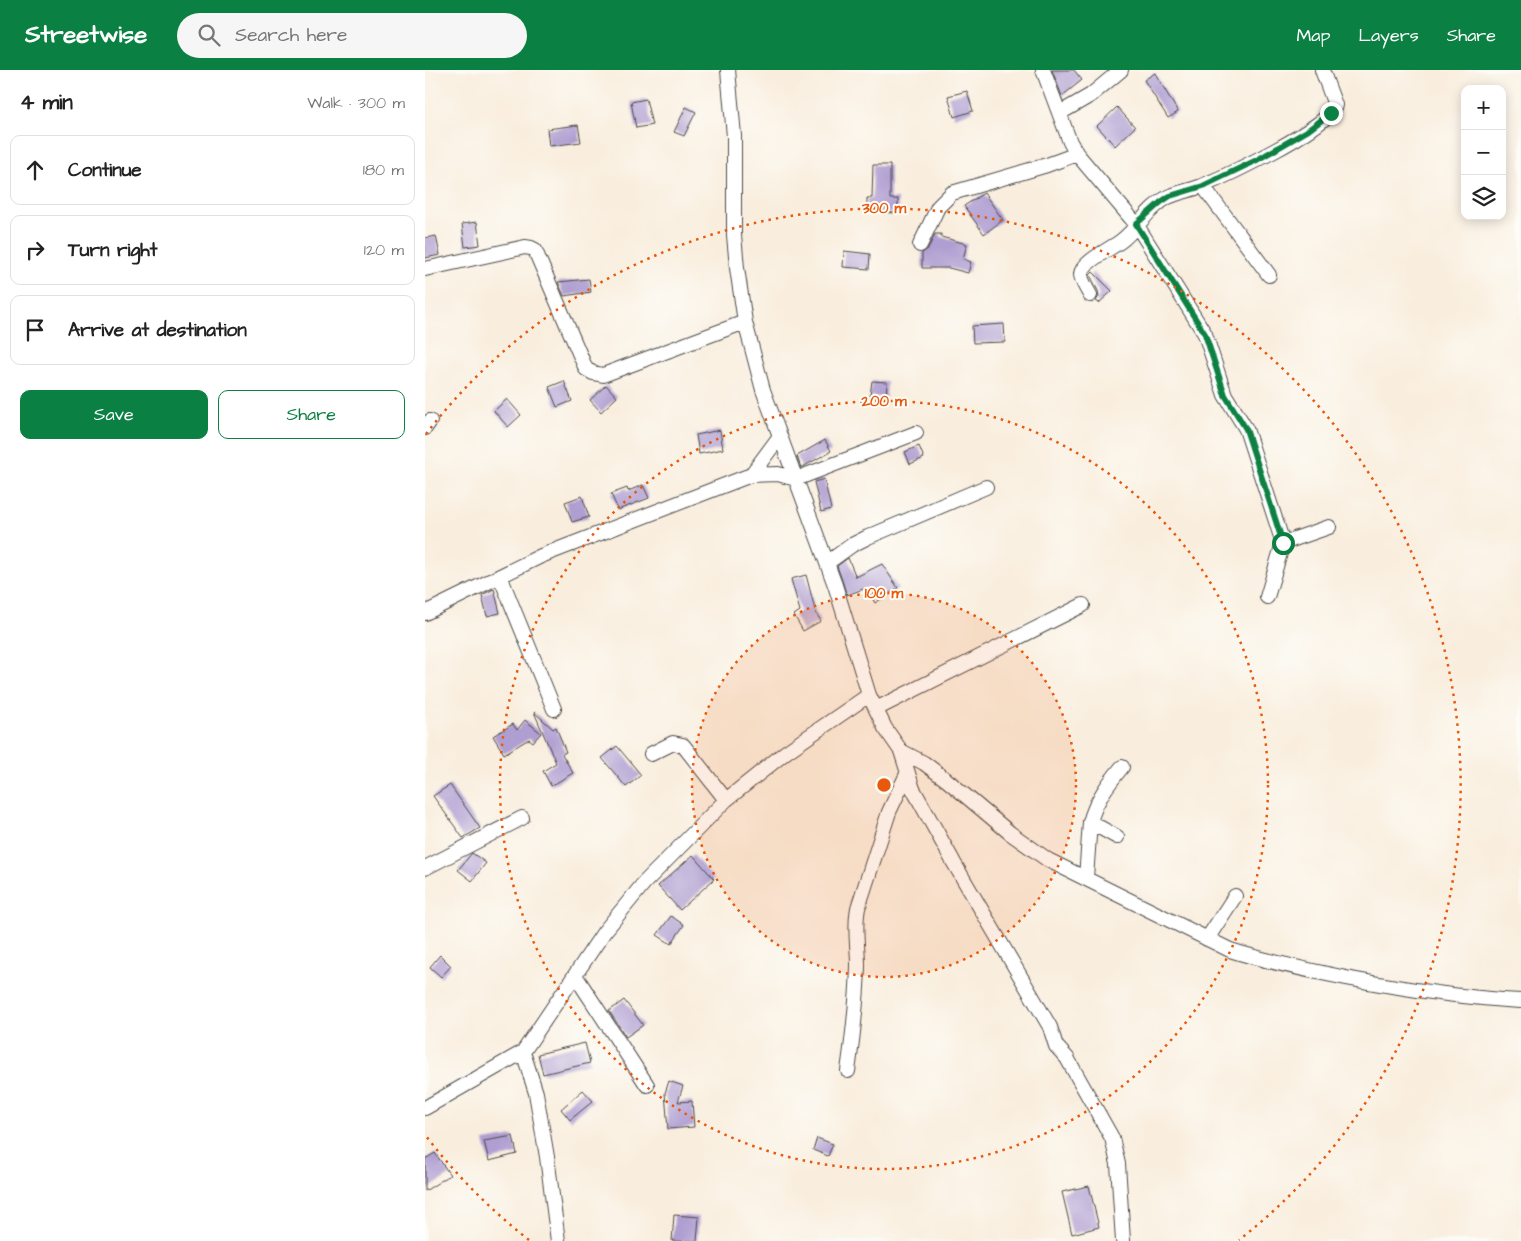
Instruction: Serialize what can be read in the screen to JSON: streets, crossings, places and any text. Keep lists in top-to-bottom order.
{
  "page": {
    "header": "Streetwise",
    "search": "Search here",
    "nav": ["Map", "Layers", "Share"],
    "heading": ["4 min", "Walk · 300 m"],
    "map_buttons": ["+", "−"],
    "list": [
      ["Continue", "180 m"],
      ["Turn right", "120 m"],
      "Arrive at destination"
    ],
    "buttons": ["Save", "Share"]
  },
  "rings": ["300 m", "200 m", "100 m"]
}
